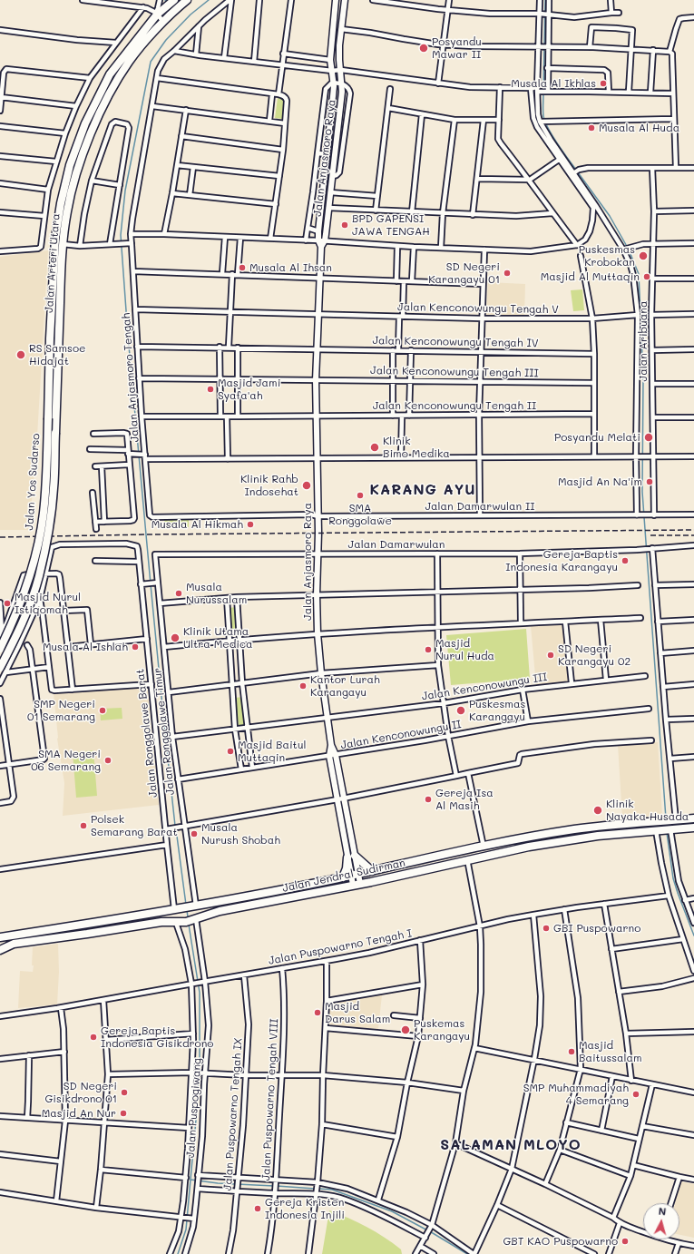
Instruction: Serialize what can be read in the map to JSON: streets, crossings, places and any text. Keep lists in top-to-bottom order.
{
  "streets": {
    "highway": ["Jalan Arteri Utara", "Jalan Yos Sudarso", "Jalan Jendral Sudirman"],
    "street": [
      "Jalan Anjasmoro Raya",
      "Jalan Kenconowungu Tengah V",
      "Jalan Aribuana",
      "Jalan Kenconowungu Tengah IV",
      "Jalan Kenconowungu Tengah III",
      "Jalan Anjasmoro Tengah",
      "Jalan Kenconowungu Tengah II",
      "Jalan Damarwulan II",
      "Jalan Damarwulan",
      "Jalan Kenconowungu III",
      "Jalan Ronggolawe Timur",
      "Jalan Ronggolawe Barat",
      "Jalan Kenconowungu II",
      "Jalan Puspowarno Tengah I",
      "Jalan Puspowarno Tengah VIII",
      "Jalan Puspogiwang",
      "Jalan Puspowarno Tengah IX"
    ]
  },
  "crossings": [
    ["Jalan Anjasmoro Raya", "Jalan Kenconowungu Tengah V"],
    ["Jalan Anjasmoro Raya", "Jalan Kenconowungu Tengah IV"],
    ["Jalan Anjasmoro Raya", "Jalan Kenconowungu Tengah III"],
    ["Jalan Anjasmoro Raya", "Jalan Kenconowungu Tengah II"],
    ["Jalan Anjasmoro Raya", "Jalan Damarwulan II"],
    ["Jalan Anjasmoro Raya", "Jalan Damarwulan"],
    ["Jalan Anjasmoro Raya", "Jalan Kenconowungu III"],
    ["Jalan Anjasmoro Raya", "Jalan Kenconowungu II"],
    ["Jalan Anjasmoro Raya", "Jalan Jendral Sudirman"],
    ["Jalan Arteri Utara", "Jalan Yos Sudarso"],
    ["Jalan Kenconowungu Tengah V", "Jalan Anjasmoro Tengah"],
    ["Jalan Aribuana", "Jalan Damarwulan II"],
    ["Jalan Kenconowungu Tengah IV", "Jalan Anjasmoro Tengah"],
    ["Jalan Kenconowungu Tengah III", "Jalan Anjasmoro Tengah"],
    ["Jalan Anjasmoro Tengah", "Jalan Kenconowungu Tengah II"],
    ["Jalan Anjasmoro Tengah", "Jalan Damarwulan II"],
    ["Jalan Damarwulan", "Jalan Ronggolawe Timur"],
    ["Jalan Kenconowungu III", "Jalan Ronggolawe Timur"],
    ["Jalan Ronggolawe Timur", "Jalan Kenconowungu II"],
    ["Jalan Ronggolawe Timur", "Jalan Jendral Sudirman"],
    ["Jalan Ronggolawe Barat", "Jalan Jendral Sudirman"],
    ["Jalan Jendral Sudirman", "Jalan Puspogiwang"],
    ["Jalan Puspowarno Tengah I", "Jalan Puspowarno Tengah VIII"],
    ["Jalan Puspowarno Tengah I", "Jalan Puspogiwang"],
    ["Jalan Puspowarno Tengah I", "Jalan Puspowarno Tengah IX"]
  ],
  "districts": ["KARANG AYU", "SALAMAN MLOYO"],
  "places": [
    "Posyandu Mawar II",
    "Musala Al Ikhlas",
    "Musala Al Huda",
    "BPD GAPENSI JAWA TENGAH",
    "Puskesmas Krobokan",
    "Musala Al Ihsan",
    "SD Negeri Karangayu 01",
    "Masjid Al Muttaqin",
    "RS Samsoe Hidajat",
    "Masjid Jami Syafa'ah",
    "Posyandu Melati",
    "Klinik Bimo Medika",
    "Masjid An Na'im",
    "Klinik Rahb Indosehat",
    "SMA Ronggolawe",
    "Musala Al Hikmah",
    "Gereja Baptis Indonesia Karangayu",
    "Musala Nurussalam",
    "Masjid Nurul Istiqomah",
    "Klinik Utama Ultra Medica",
    "Musala Al Ishlah",
    "Masjid Nurul Huda",
    "SD Negeri Karangayu 02",
    "Kantor Lurah Karangayu",
    "SMP Negeri 01 Semarang",
    "Puskesmas Karangayu",
    "Masjid Baitul Muttaqin",
    "SMA Negeri 06 Semarang",
    "Gereja Isa Al Masih",
    "Klinik Nayaka Husada",
    "Polsek Semarang Barat",
    "Musala Nurush Shobah",
    "GBI Puspowarno",
    "Masjid Darus Salam",
    "Puskemas Karangayu",
    "Gereja Baptis Indonesia Gisikdrono",
    "Masjid Baitussalam",
    "SD Negeri Gisikdrono 01",
    "SMP Muhammadiyah 4 Semarang",
    "Masjid An Nur",
    "Gereja Kristen Indonesia Injili",
    "GBT KAO Puspowarno"
  ],
  "north": "top"
}
